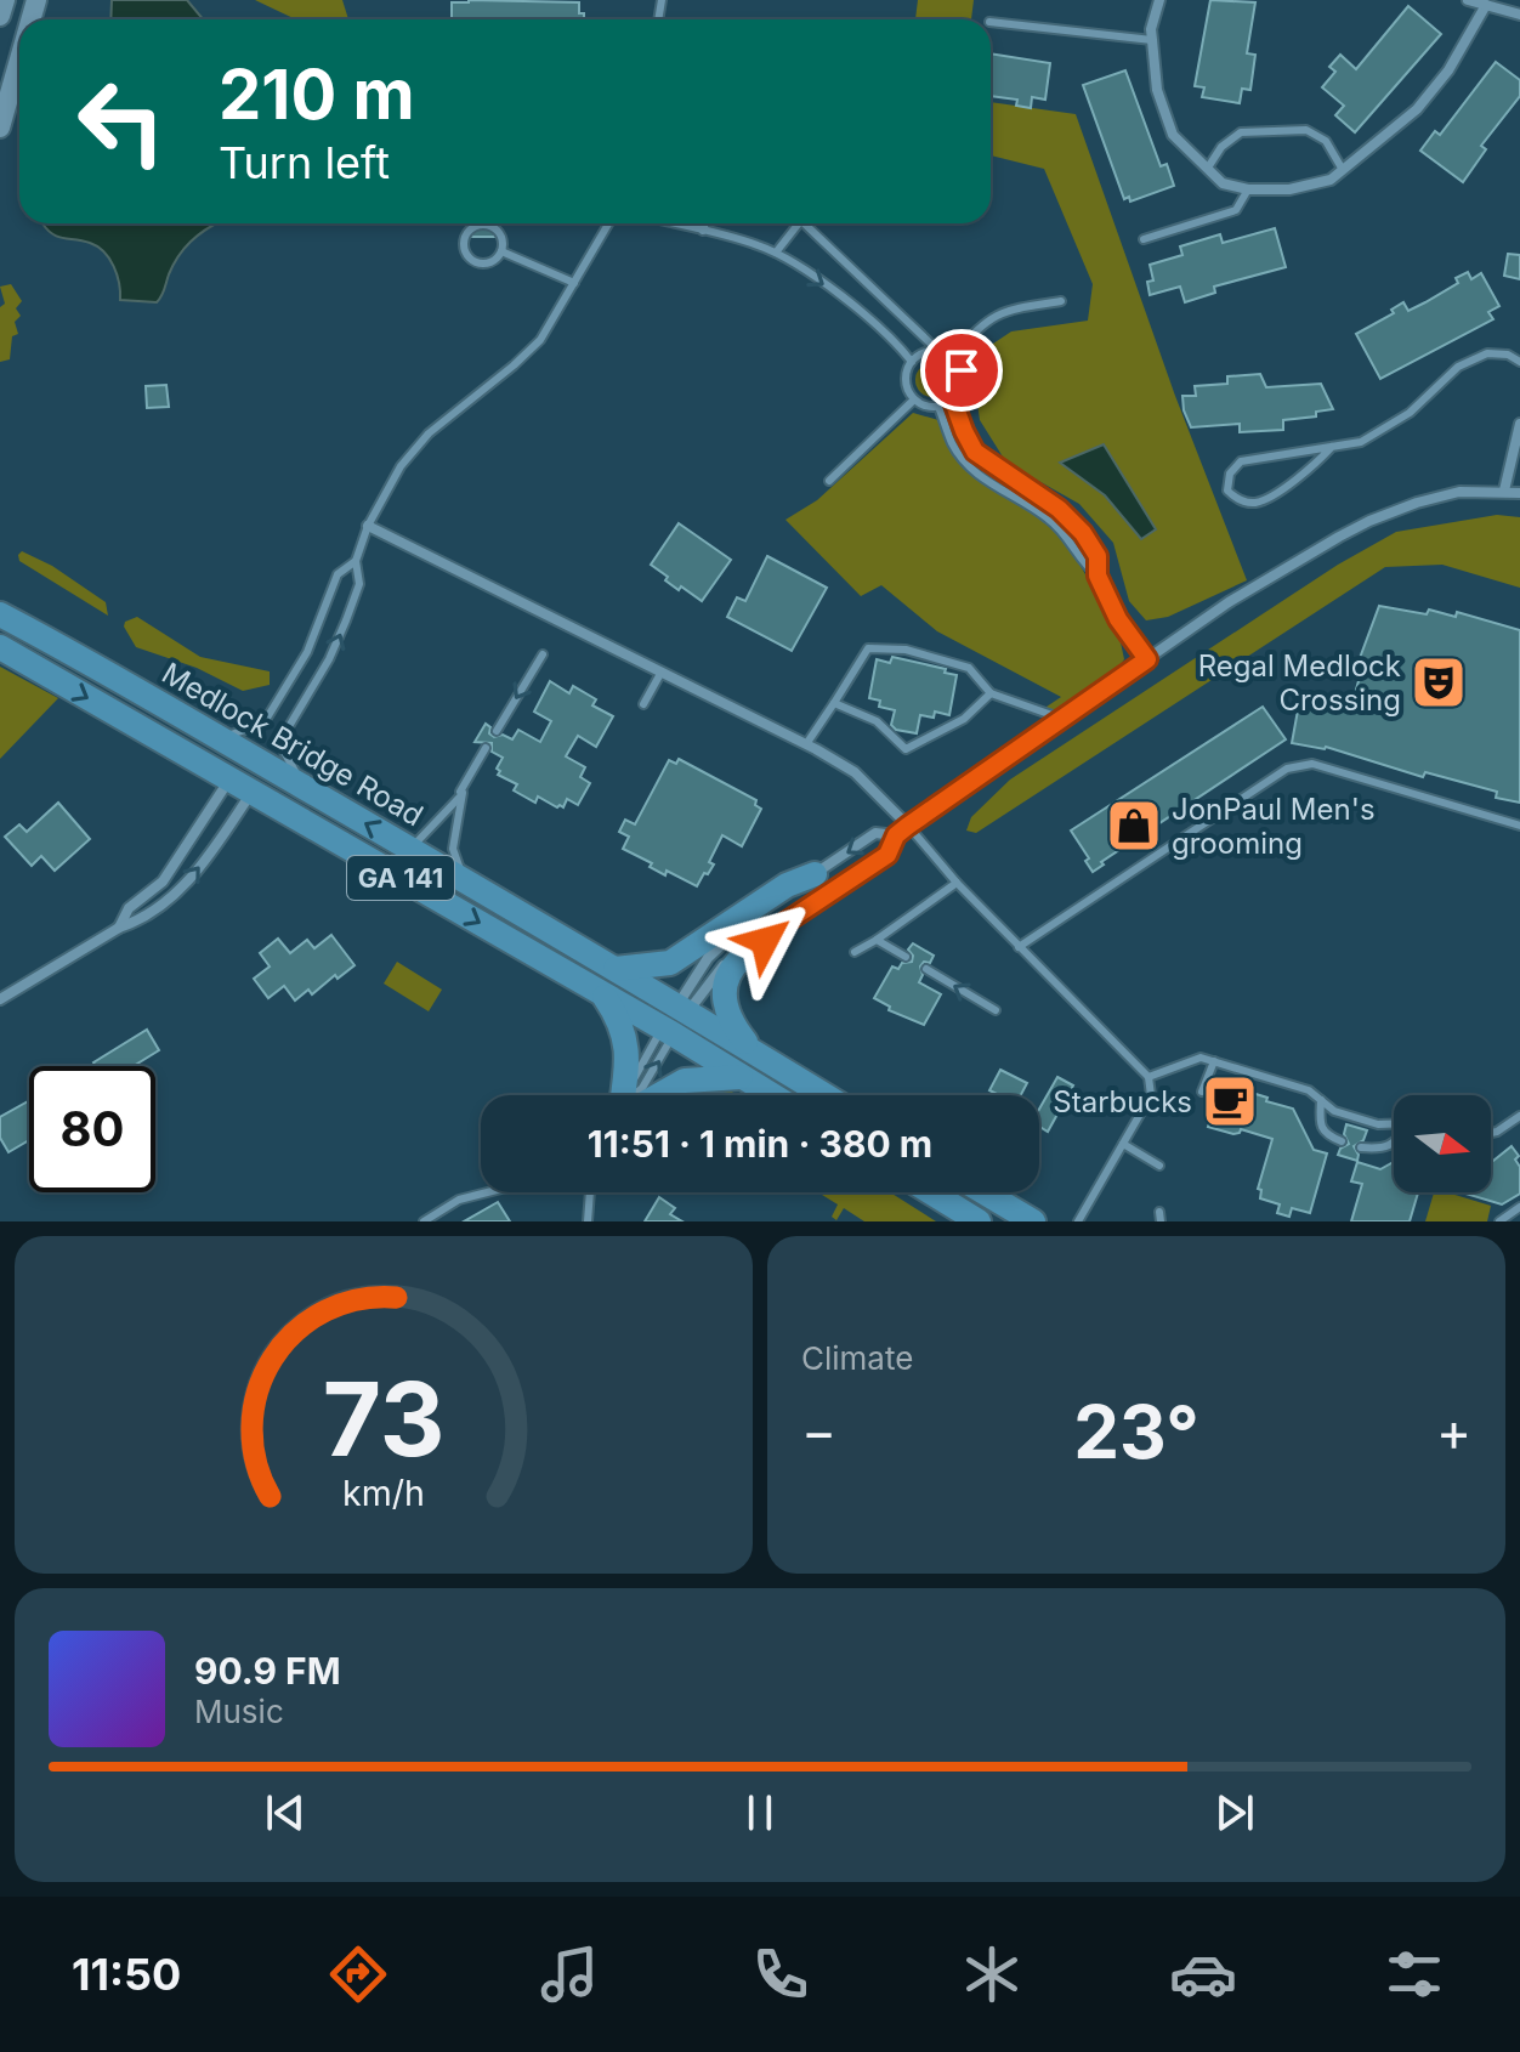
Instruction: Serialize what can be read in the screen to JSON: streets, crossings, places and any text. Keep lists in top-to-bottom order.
{
  "streets": {
    "highway": ["Medlock Bridge Road", "GA 141"]
  },
  "places": {
    "theatre": ["Regal Medlock Crossing"],
    "shop": ["JonPaul Men's grooming"],
    "cafe": ["Starbucks"]
  },
  "north": "right",
  "page": {
    "turn": ["210 m", "Turn left"],
    "limit": "80",
    "trip": "11:51 · 1 min · 380 m",
    "tile": "Climate",
    "heat": ["−", "23°", "+"],
    "song": ["90.9 FM", "Music"],
    "tabs": "11:50",
    "gauge": ["73", "km/h"]
  }
}
